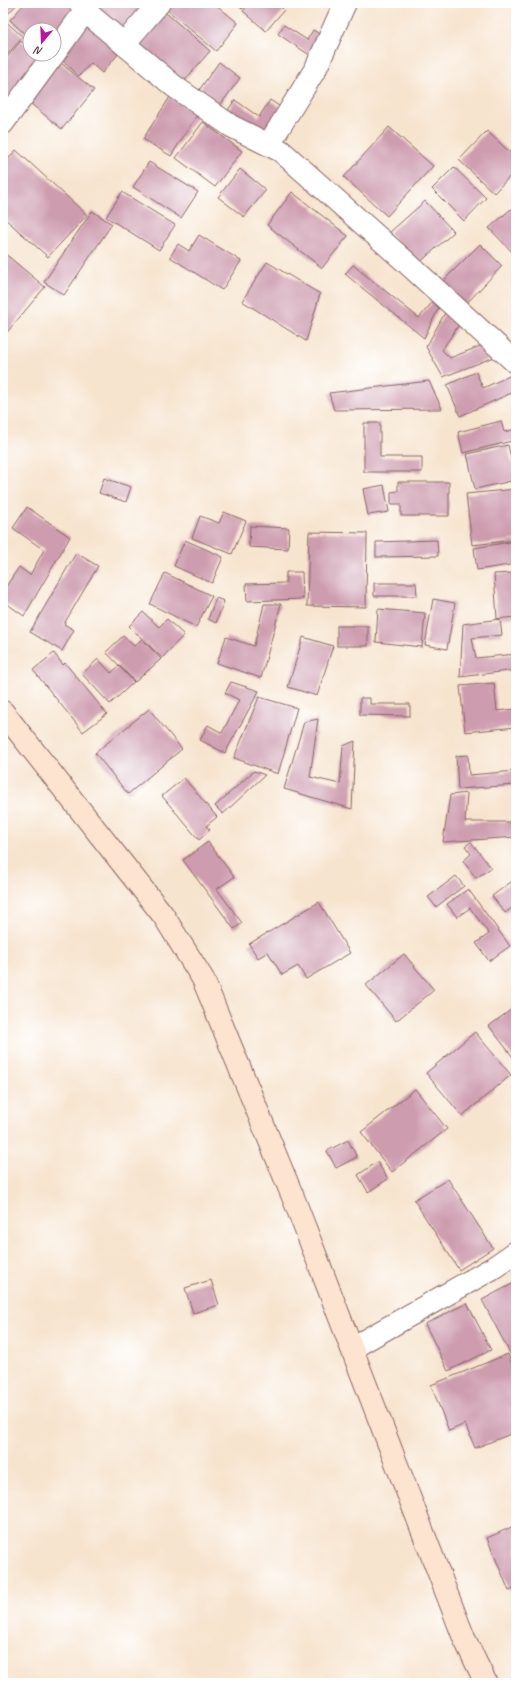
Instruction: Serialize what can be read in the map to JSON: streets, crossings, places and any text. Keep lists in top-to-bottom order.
{
  "north": "bottom"
}
